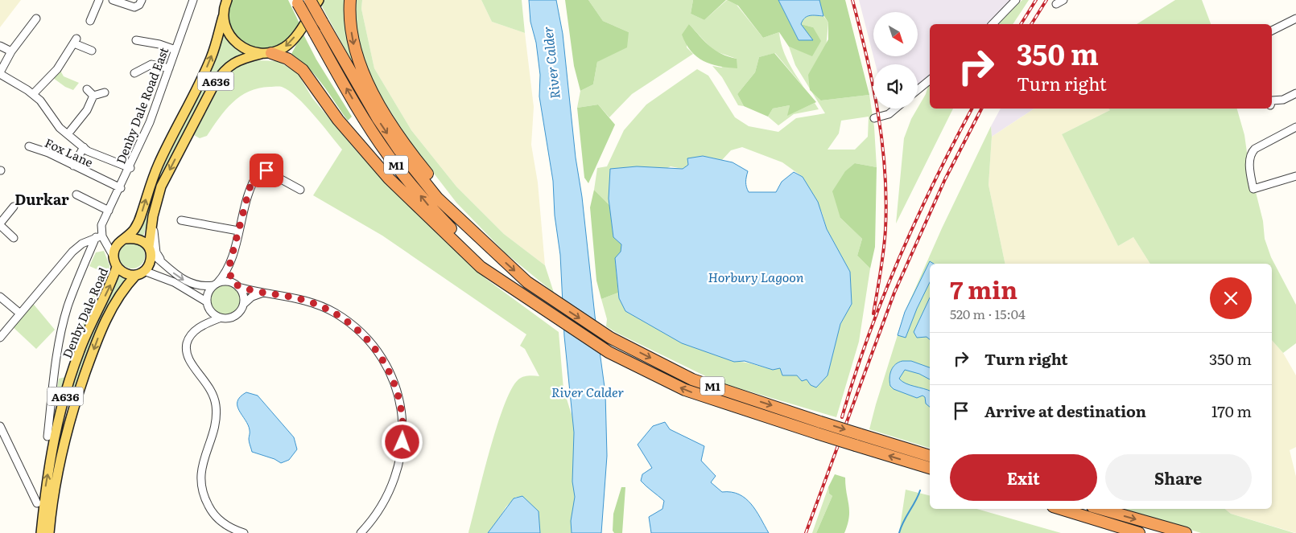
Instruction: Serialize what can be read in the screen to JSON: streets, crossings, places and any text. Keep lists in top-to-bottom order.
{
  "streets": {
    "highway": ["M1"],
    "main road": ["A636", "Denby Dale Road"],
    "street": ["Denby Dale Road East", "Fox Lane"]
  },
  "crossings": [
    ["Denby Dale Road East", "Fox Lane"]
  ],
  "districts": ["Durkar"],
  "water": ["River Calder", "Horbury Lagoon"],
  "north": "bottom right",
  "page": {
    "turn": ["350 m", "Turn right"],
    "heading": ["7 min", "520 m · 15:04"],
    "list": [
      {
        "name": "Turn right",
        "value": "350 m"
      },
      {
        "name": "Arrive at destination",
        "value": "170 m"
      }
    ],
    "buttons": ["Exit", "Share"]
  }
}
